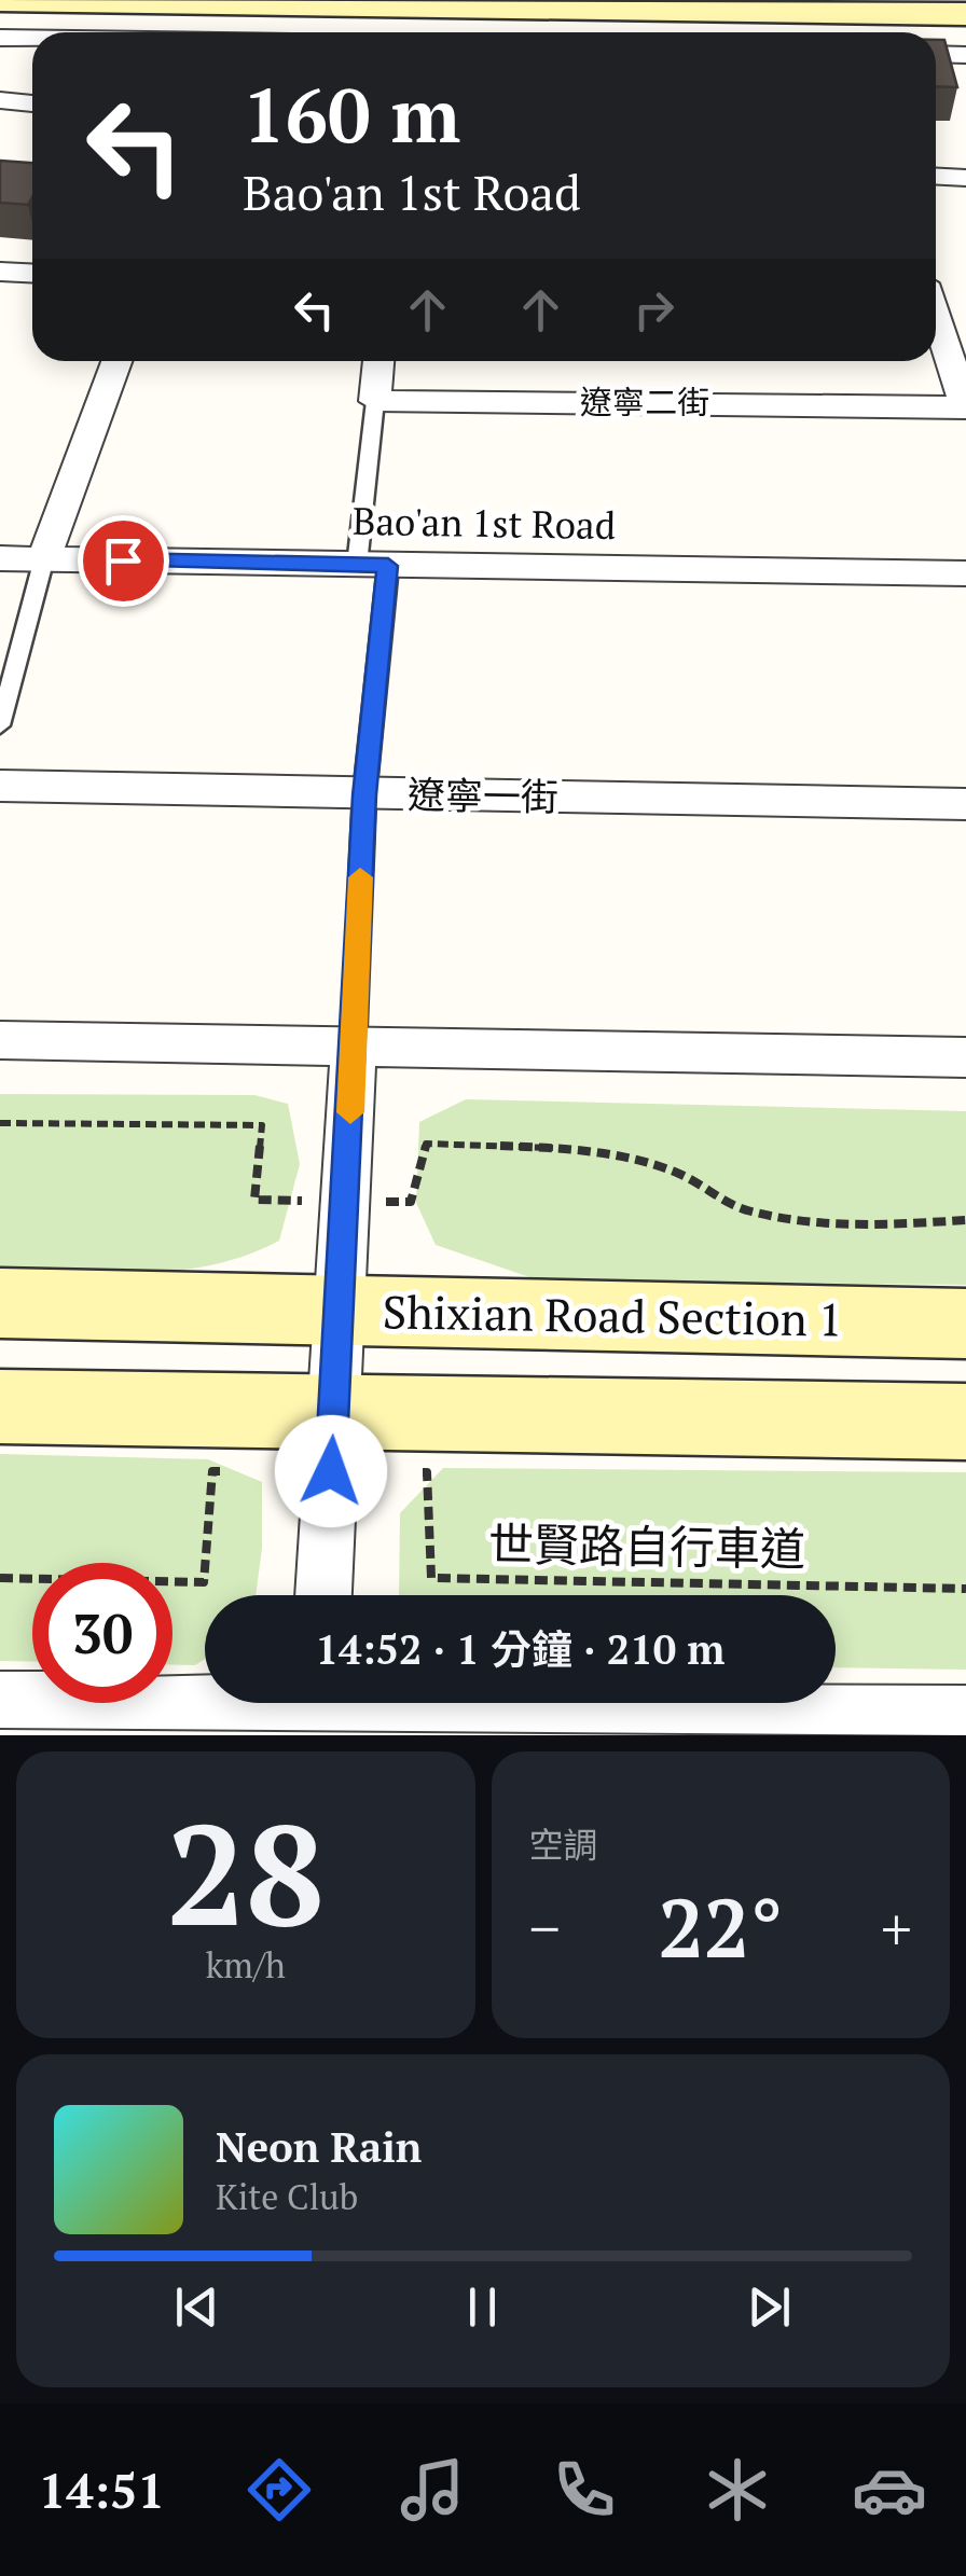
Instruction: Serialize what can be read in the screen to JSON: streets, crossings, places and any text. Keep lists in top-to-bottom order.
{
  "streets": {
    "street": [
      "遼寧二街",
      "Bao'an 1st Road",
      "遼寧一街",
      "Shixian Road Section 1"
    ],
    "path": ["世賢路自行車道"]
  },
  "page": {
    "turn": ["160 m", "Bao'an 1st Road"],
    "limit": "30",
    "trip": "14:52 · 1 分鐘 · 210 m",
    "tile": [
      ["28", "km/h"],
      "空調"
    ],
    "heat": ["−", "22°", "+"],
    "song": ["Neon Rain", "Kite Club"],
    "tabs": "14:51"
  }
}
